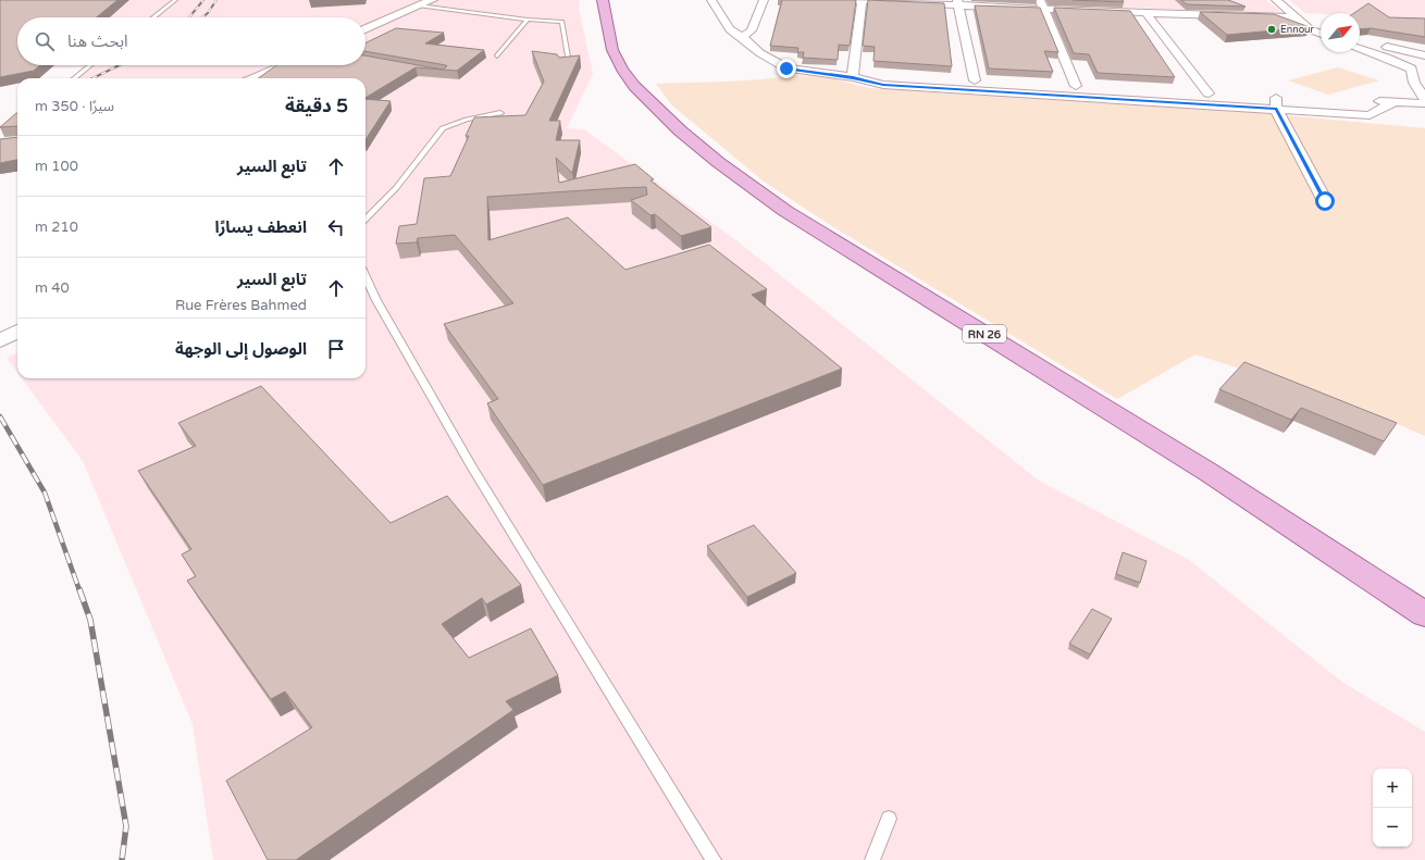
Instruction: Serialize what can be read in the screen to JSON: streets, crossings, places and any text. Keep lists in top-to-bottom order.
{
  "streets": {
    "main road": ["RN 26"]
  },
  "places": ["Ennour"],
  "north": "top right",
  "page": {
    "search": "ابحث هنا",
    "heading": ["5 دقيقة", "سيرًا · 350 m"],
    "list": [
      ["تابع السير", "100 m"],
      ["انعطف يسارًا", "210 m"],
      ["تابع السير", "Rue Frères Bahmed", "40 m"],
      "الوصول إلى الوجهة"
    ],
    "map_buttons": ["+", "−"]
  }
}
